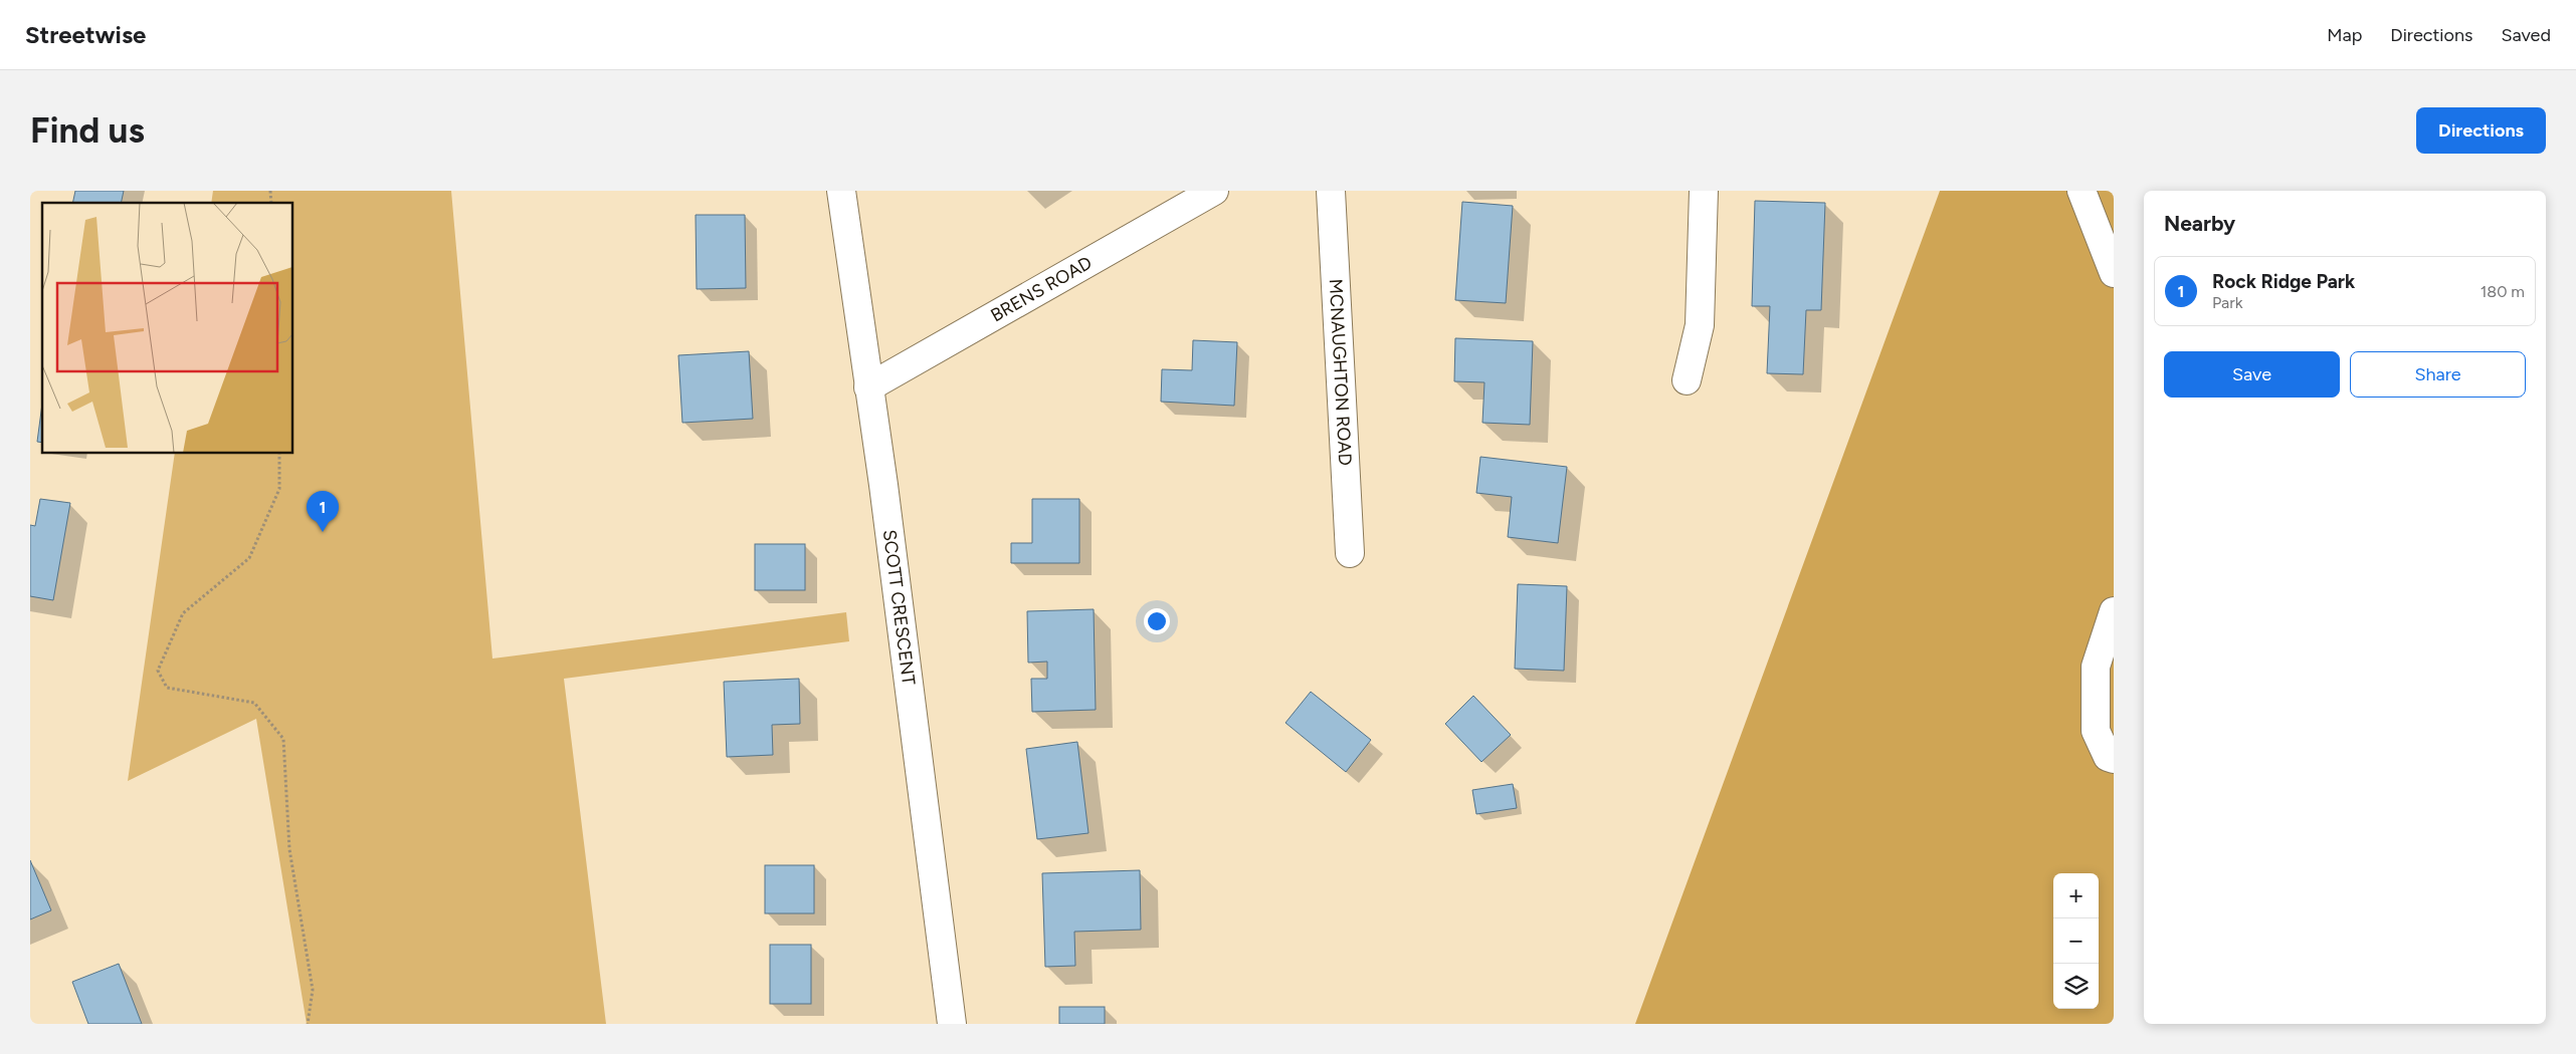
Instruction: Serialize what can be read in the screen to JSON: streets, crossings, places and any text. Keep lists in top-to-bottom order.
{
  "streets": {
    "street": ["BRENS ROAD", "MCNAUGHTON ROAD", "SCOTT CRESCENT"]
  },
  "crossings": [
    ["BRENS ROAD", "SCOTT CRESCENT"]
  ],
  "page": {
    "header": "Streetwise",
    "nav": ["Map", "Directions", "Saved"],
    "buttons": [
      "Directions",
      ["Save", "Share"]
    ],
    "title": "Find us",
    "heading": "Nearby",
    "list": [
      {
        "mark": "1",
        "name": "Rock Ridge Park",
        "note": "Park",
        "value": "180 m"
      }
    ],
    "pins": "1",
    "map_buttons": ["+", "−"]
  }
}
